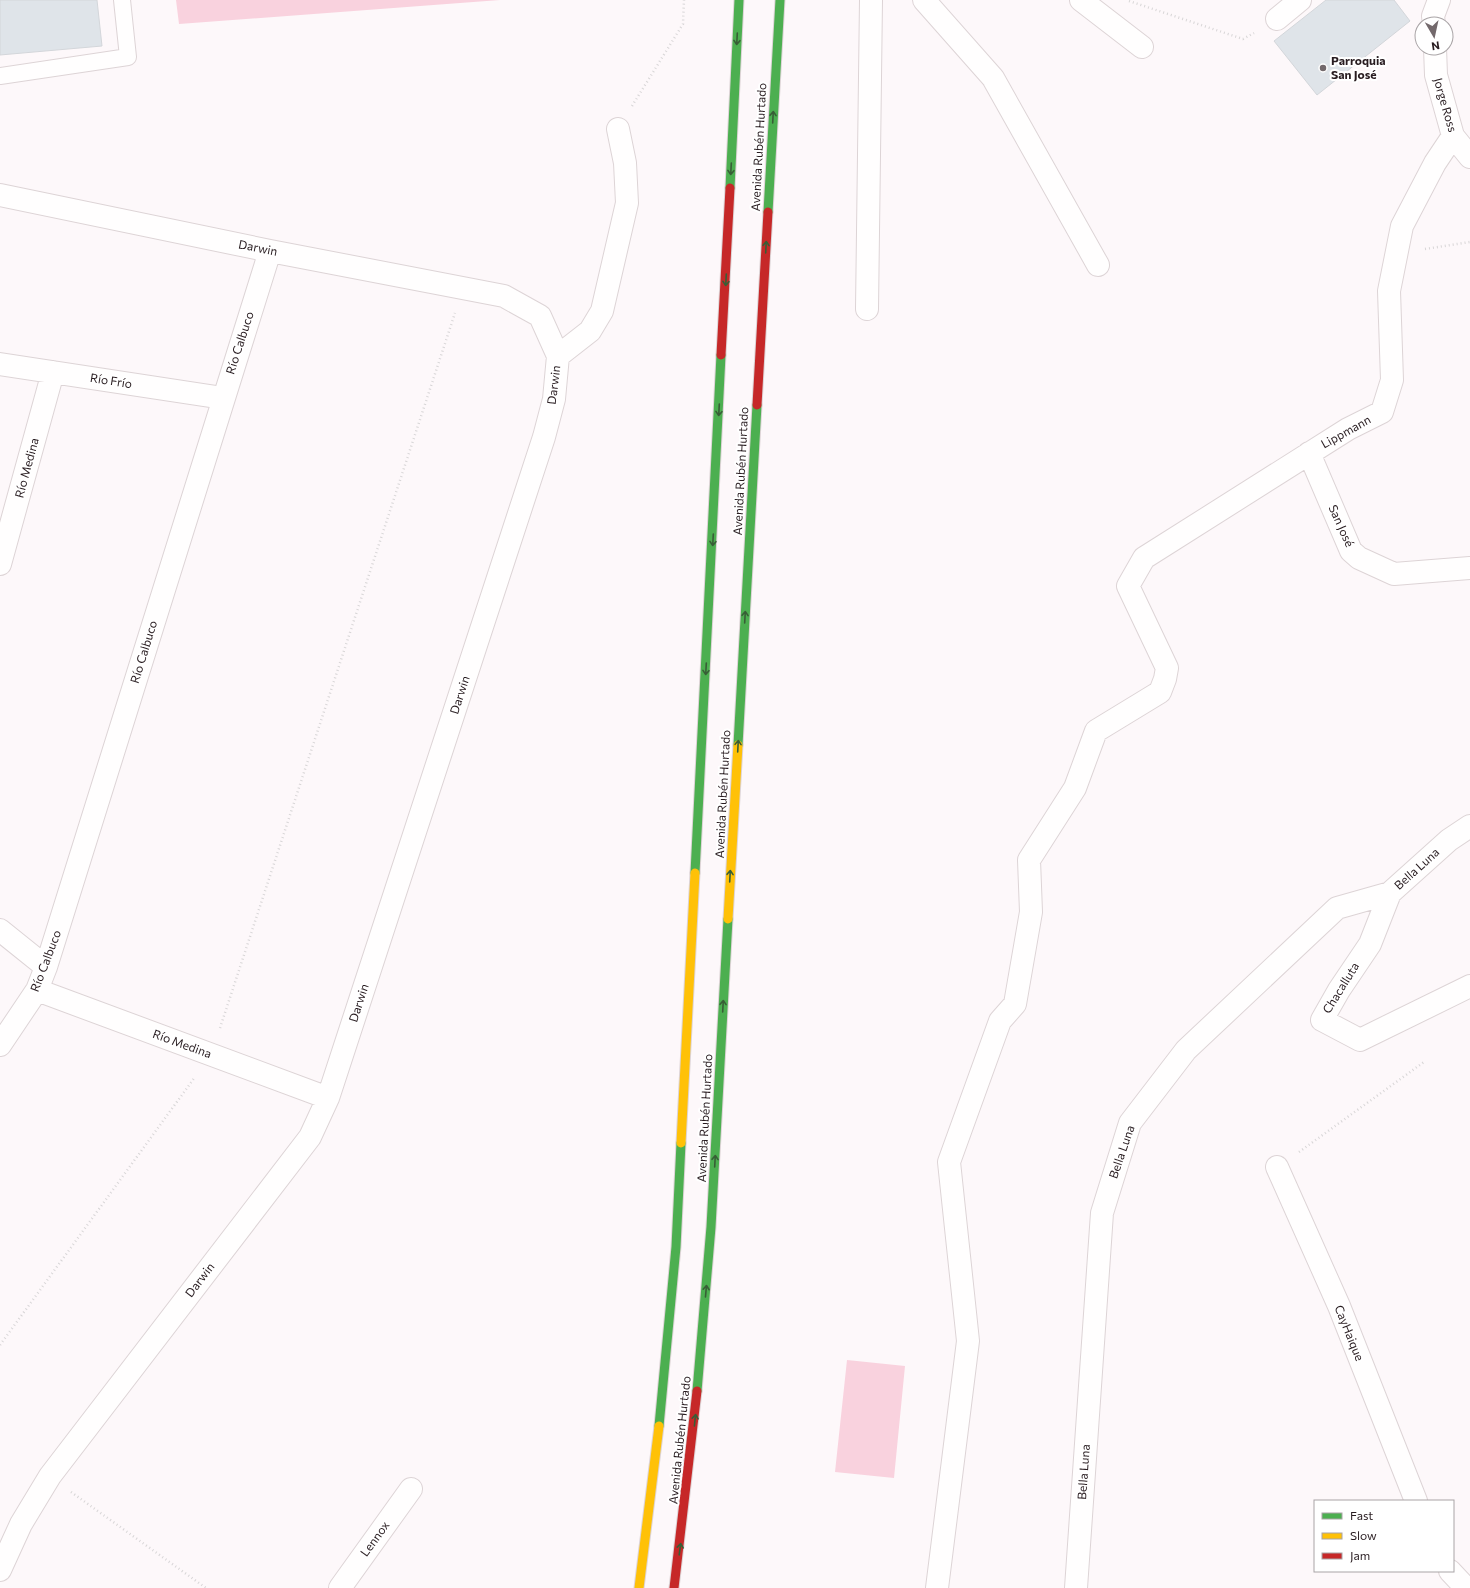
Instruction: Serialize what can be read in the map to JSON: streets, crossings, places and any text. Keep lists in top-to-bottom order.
{
  "streets": {
    "highway": ["Avenida Rubén Hurtado"],
    "street": [
      "Jorge Ross",
      "Darwin",
      "Río Calbuco",
      "Río Frío",
      "Lippmann",
      "Río Medina",
      "San José",
      "Bella Luna",
      "Chacalluta",
      "CayHaique",
      "Lennox"
    ]
  },
  "crossings": [
    ["Jorge Ross", "Lippmann"],
    ["Darwin", "Río Calbuco"],
    ["Darwin", "Río Medina"],
    ["Río Calbuco", "Río Frío"],
    ["Río Calbuco", "Río Medina"],
    ["Río Frío", "Río Medina"],
    ["Lippmann", "San José"],
    ["Bella Luna", "Chacalluta"]
  ],
  "places": ["Parroquia San José"],
  "legend": ["Fast", "Slow", "Jam"],
  "north": "bottom"
}
